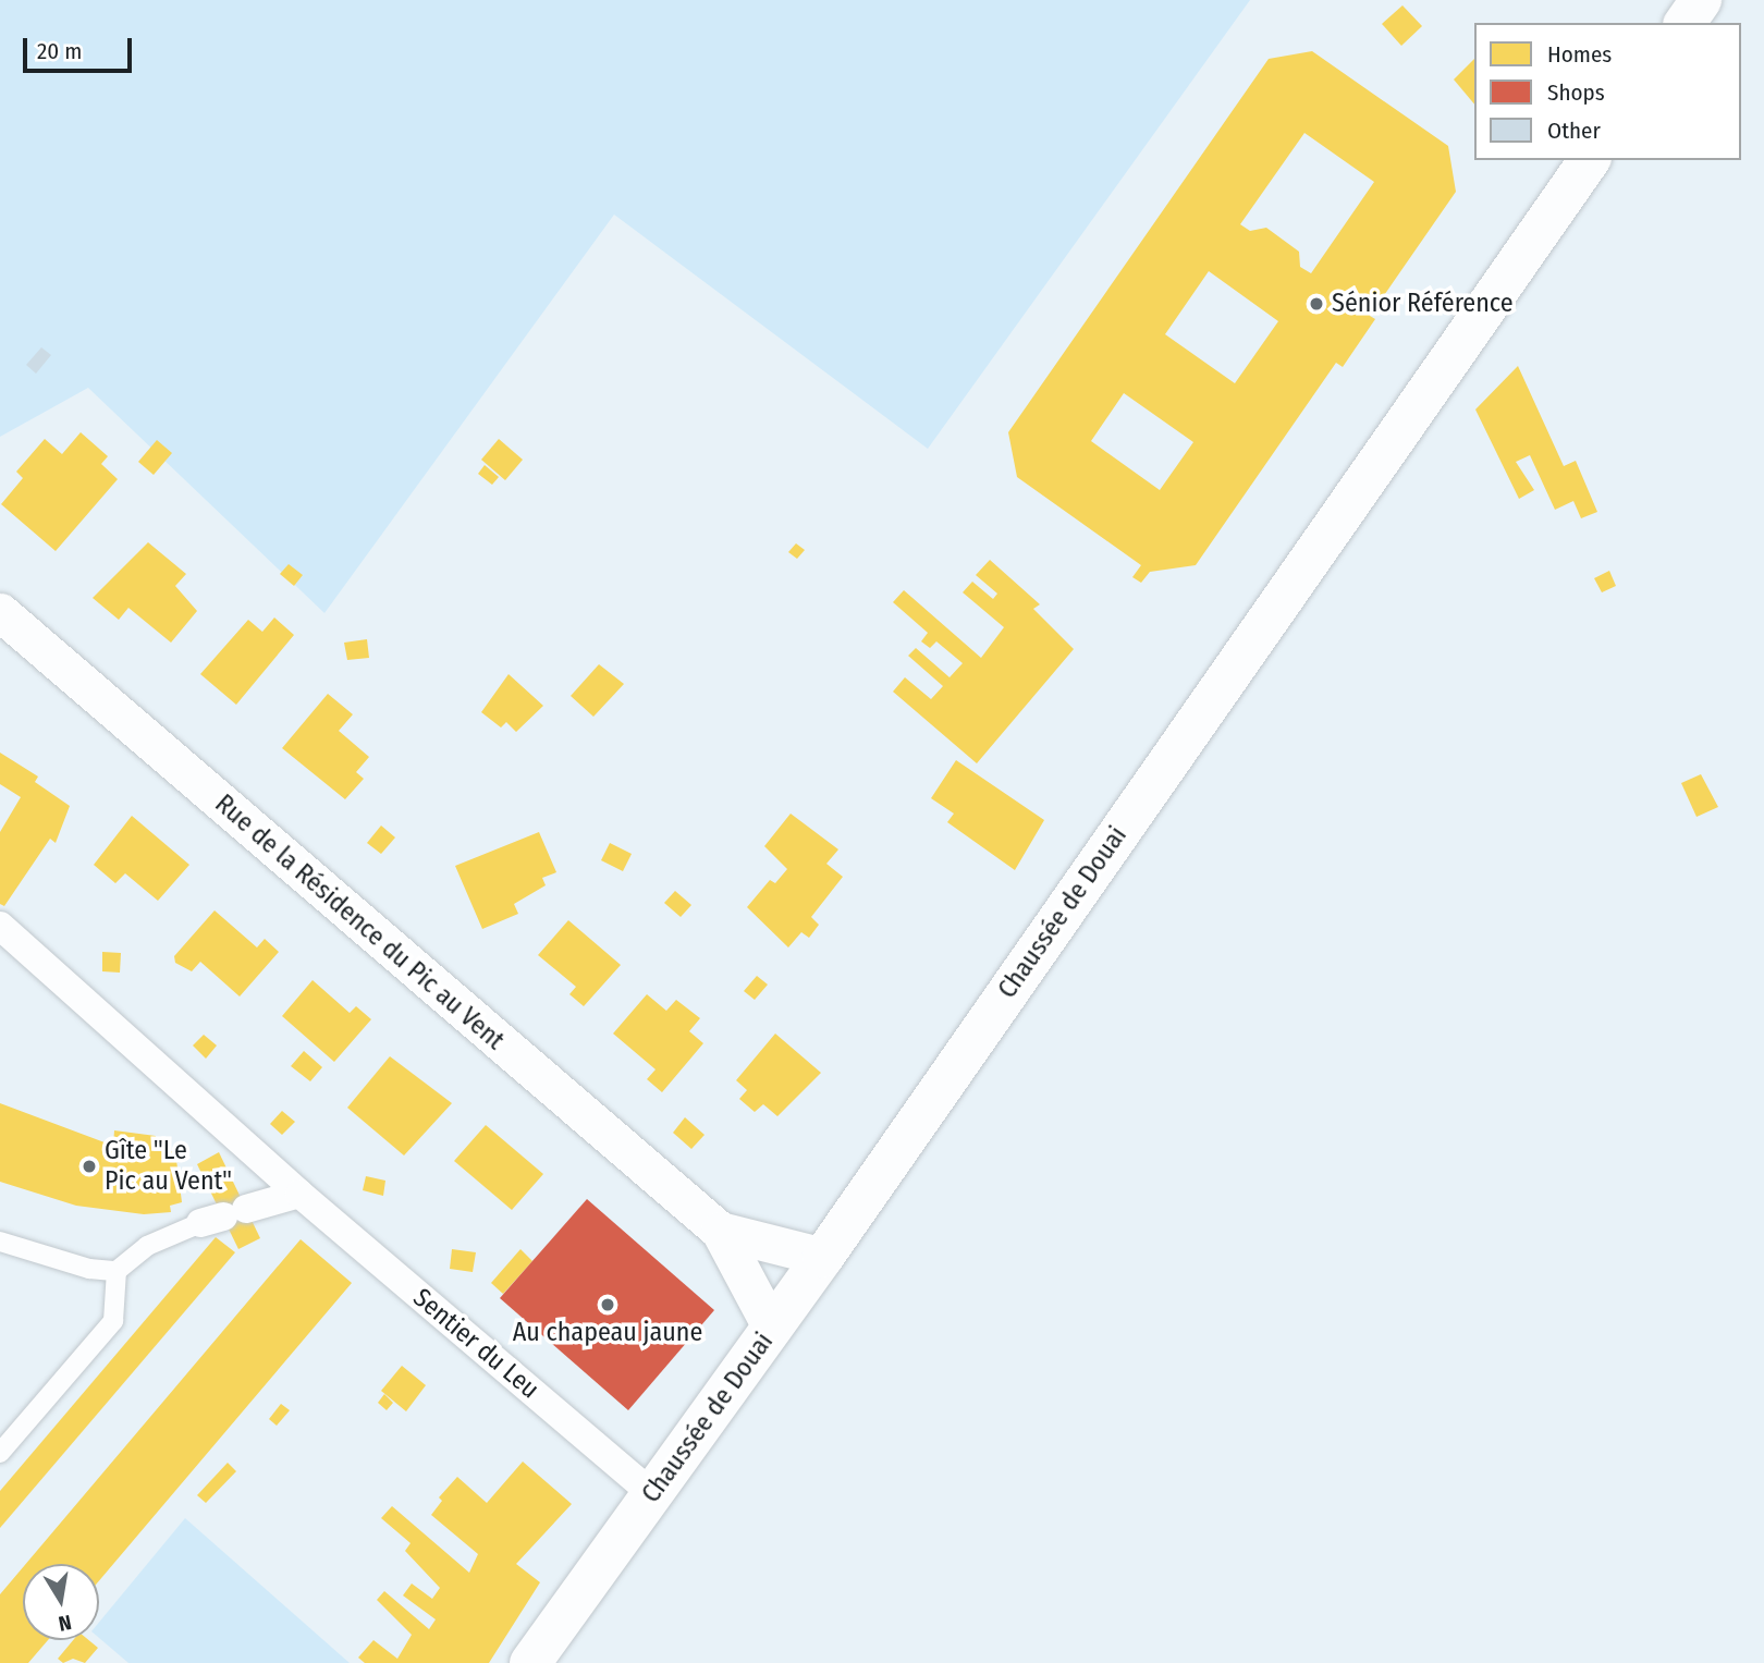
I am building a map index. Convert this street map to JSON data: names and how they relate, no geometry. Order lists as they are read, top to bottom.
{
  "streets": {
    "main road": ["Chaussée de Douai"],
    "street": ["Rue de la Résidence du Pic au Vent", "Sentier du Leu"]
  },
  "crossings": [
    ["Chaussée de Douai", "Rue de la Résidence du Pic au Vent"],
    ["Chaussée de Douai", "Sentier du Leu"]
  ],
  "places": ["Sénior Référence", "Gîte \"Le Pic au Vent\"", "Au chapeau jaune"],
  "legend": ["Homes", "Shops", "Other"],
  "scale_bar": "20 m",
  "north": "bottom"
}
